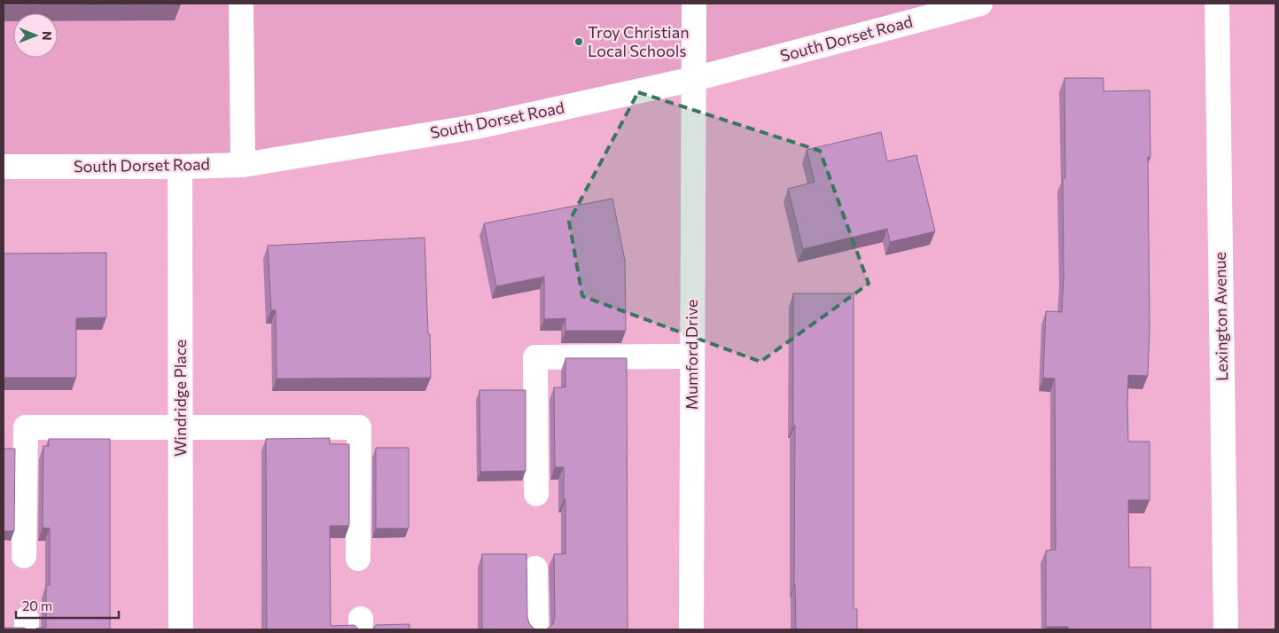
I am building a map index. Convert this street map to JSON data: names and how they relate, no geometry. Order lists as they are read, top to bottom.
{
  "streets": {
    "street": [
      "South Dorset Road",
      "Lexington Avenue",
      "Mumford Drive",
      "Windridge Place"
    ]
  },
  "crossings": [
    ["South Dorset Road", "Mumford Drive"],
    ["South Dorset Road", "Windridge Place"]
  ],
  "places": ["Troy Christian Local Schools"],
  "scale_bar": "20 m",
  "north": "right"
}
